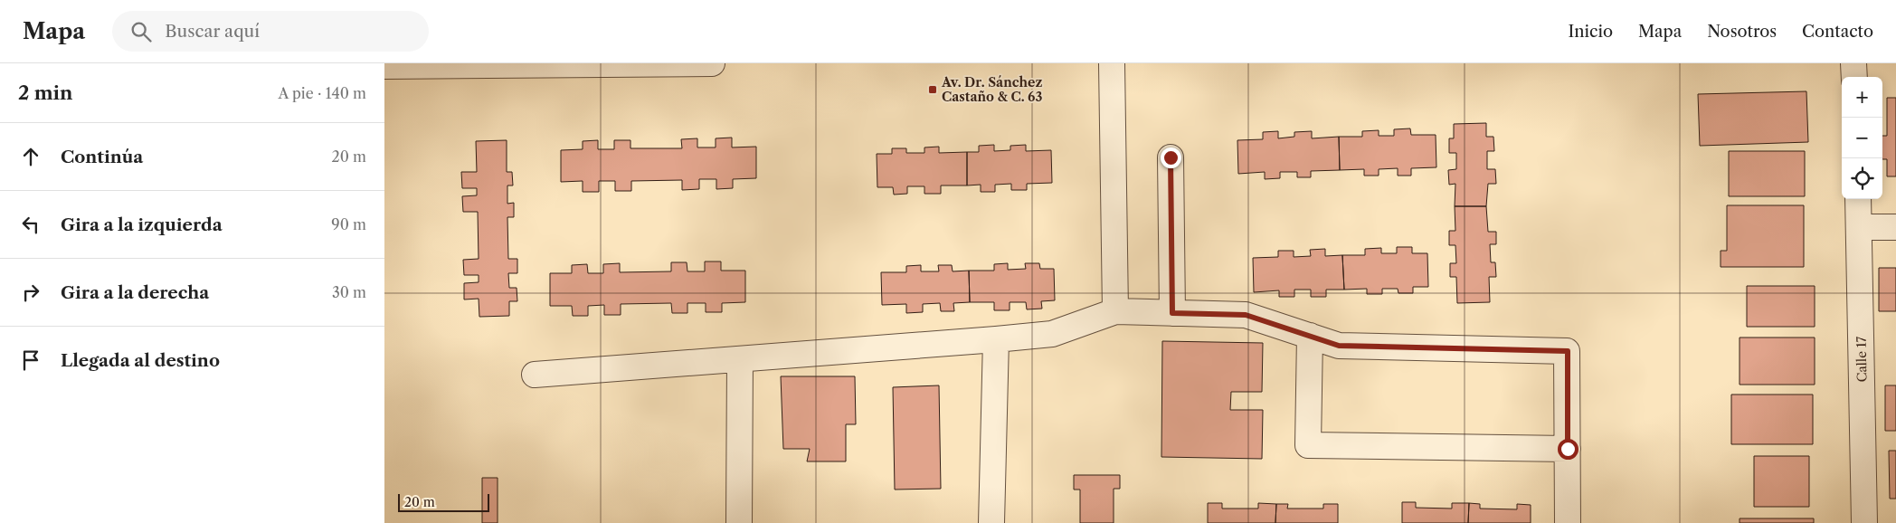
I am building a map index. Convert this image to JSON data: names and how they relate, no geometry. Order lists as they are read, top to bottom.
{
  "streets": {
    "street": ["Calle 17"]
  },
  "places": {
    "transit": ["Av. Dr. Sánchez Castaño & C. 63"]
  },
  "scale_bar": "20 m",
  "page": {
    "header": "Mapa",
    "search": "Buscar aquí",
    "nav": [
      "Inicio",
      "Mapa",
      "Nosotros",
      "Contacto"
    ],
    "heading": ["2 min", "A pie · 140 m"],
    "map_buttons": ["+", "−"],
    "list": [
      ["Continúa", "20 m"],
      ["Gira a la izquierda", "90 m"],
      ["Gira a la derecha", "30 m"],
      "Llegada al destino"
    ],
    "scale": "20 m"
  }
}
